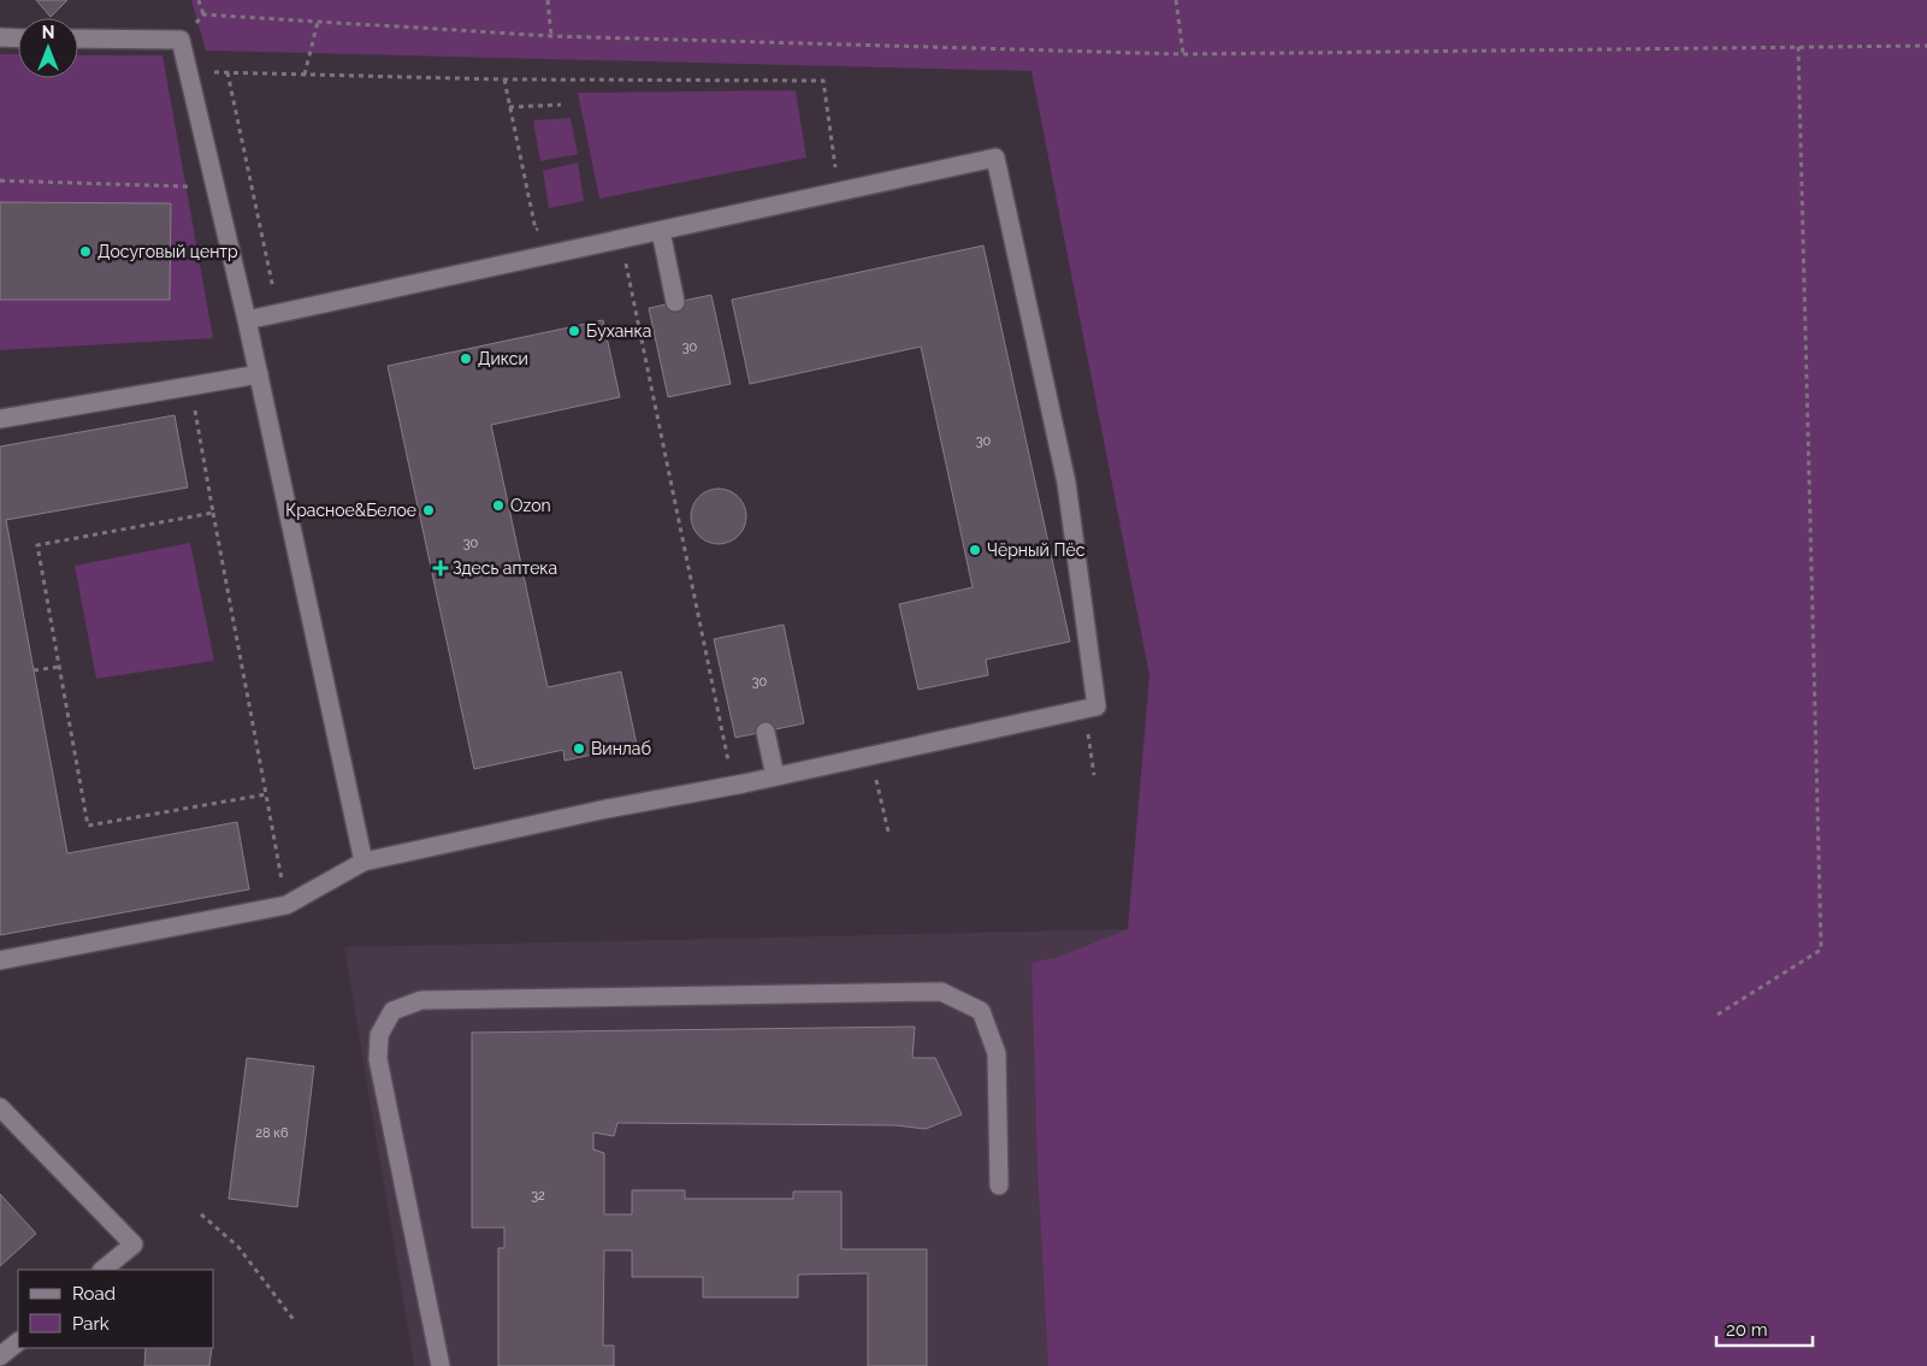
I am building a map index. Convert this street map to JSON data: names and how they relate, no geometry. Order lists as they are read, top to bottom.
{
  "places": {
    "other": [
      "Досуговый центр",
      "Буханка",
      "Дикси",
      "Ozon",
      "Красное&Белое",
      "Чёрный Пёс",
      "Винлаб"
    ],
    "health": ["Здесь аптека"]
  },
  "house_numbers": [
    "30",
    "30",
    "30",
    "30",
    "28 к6",
    "32"
  ],
  "legend": ["Road", "Park"],
  "scale_bar": "20 m",
  "north": "top"
}
